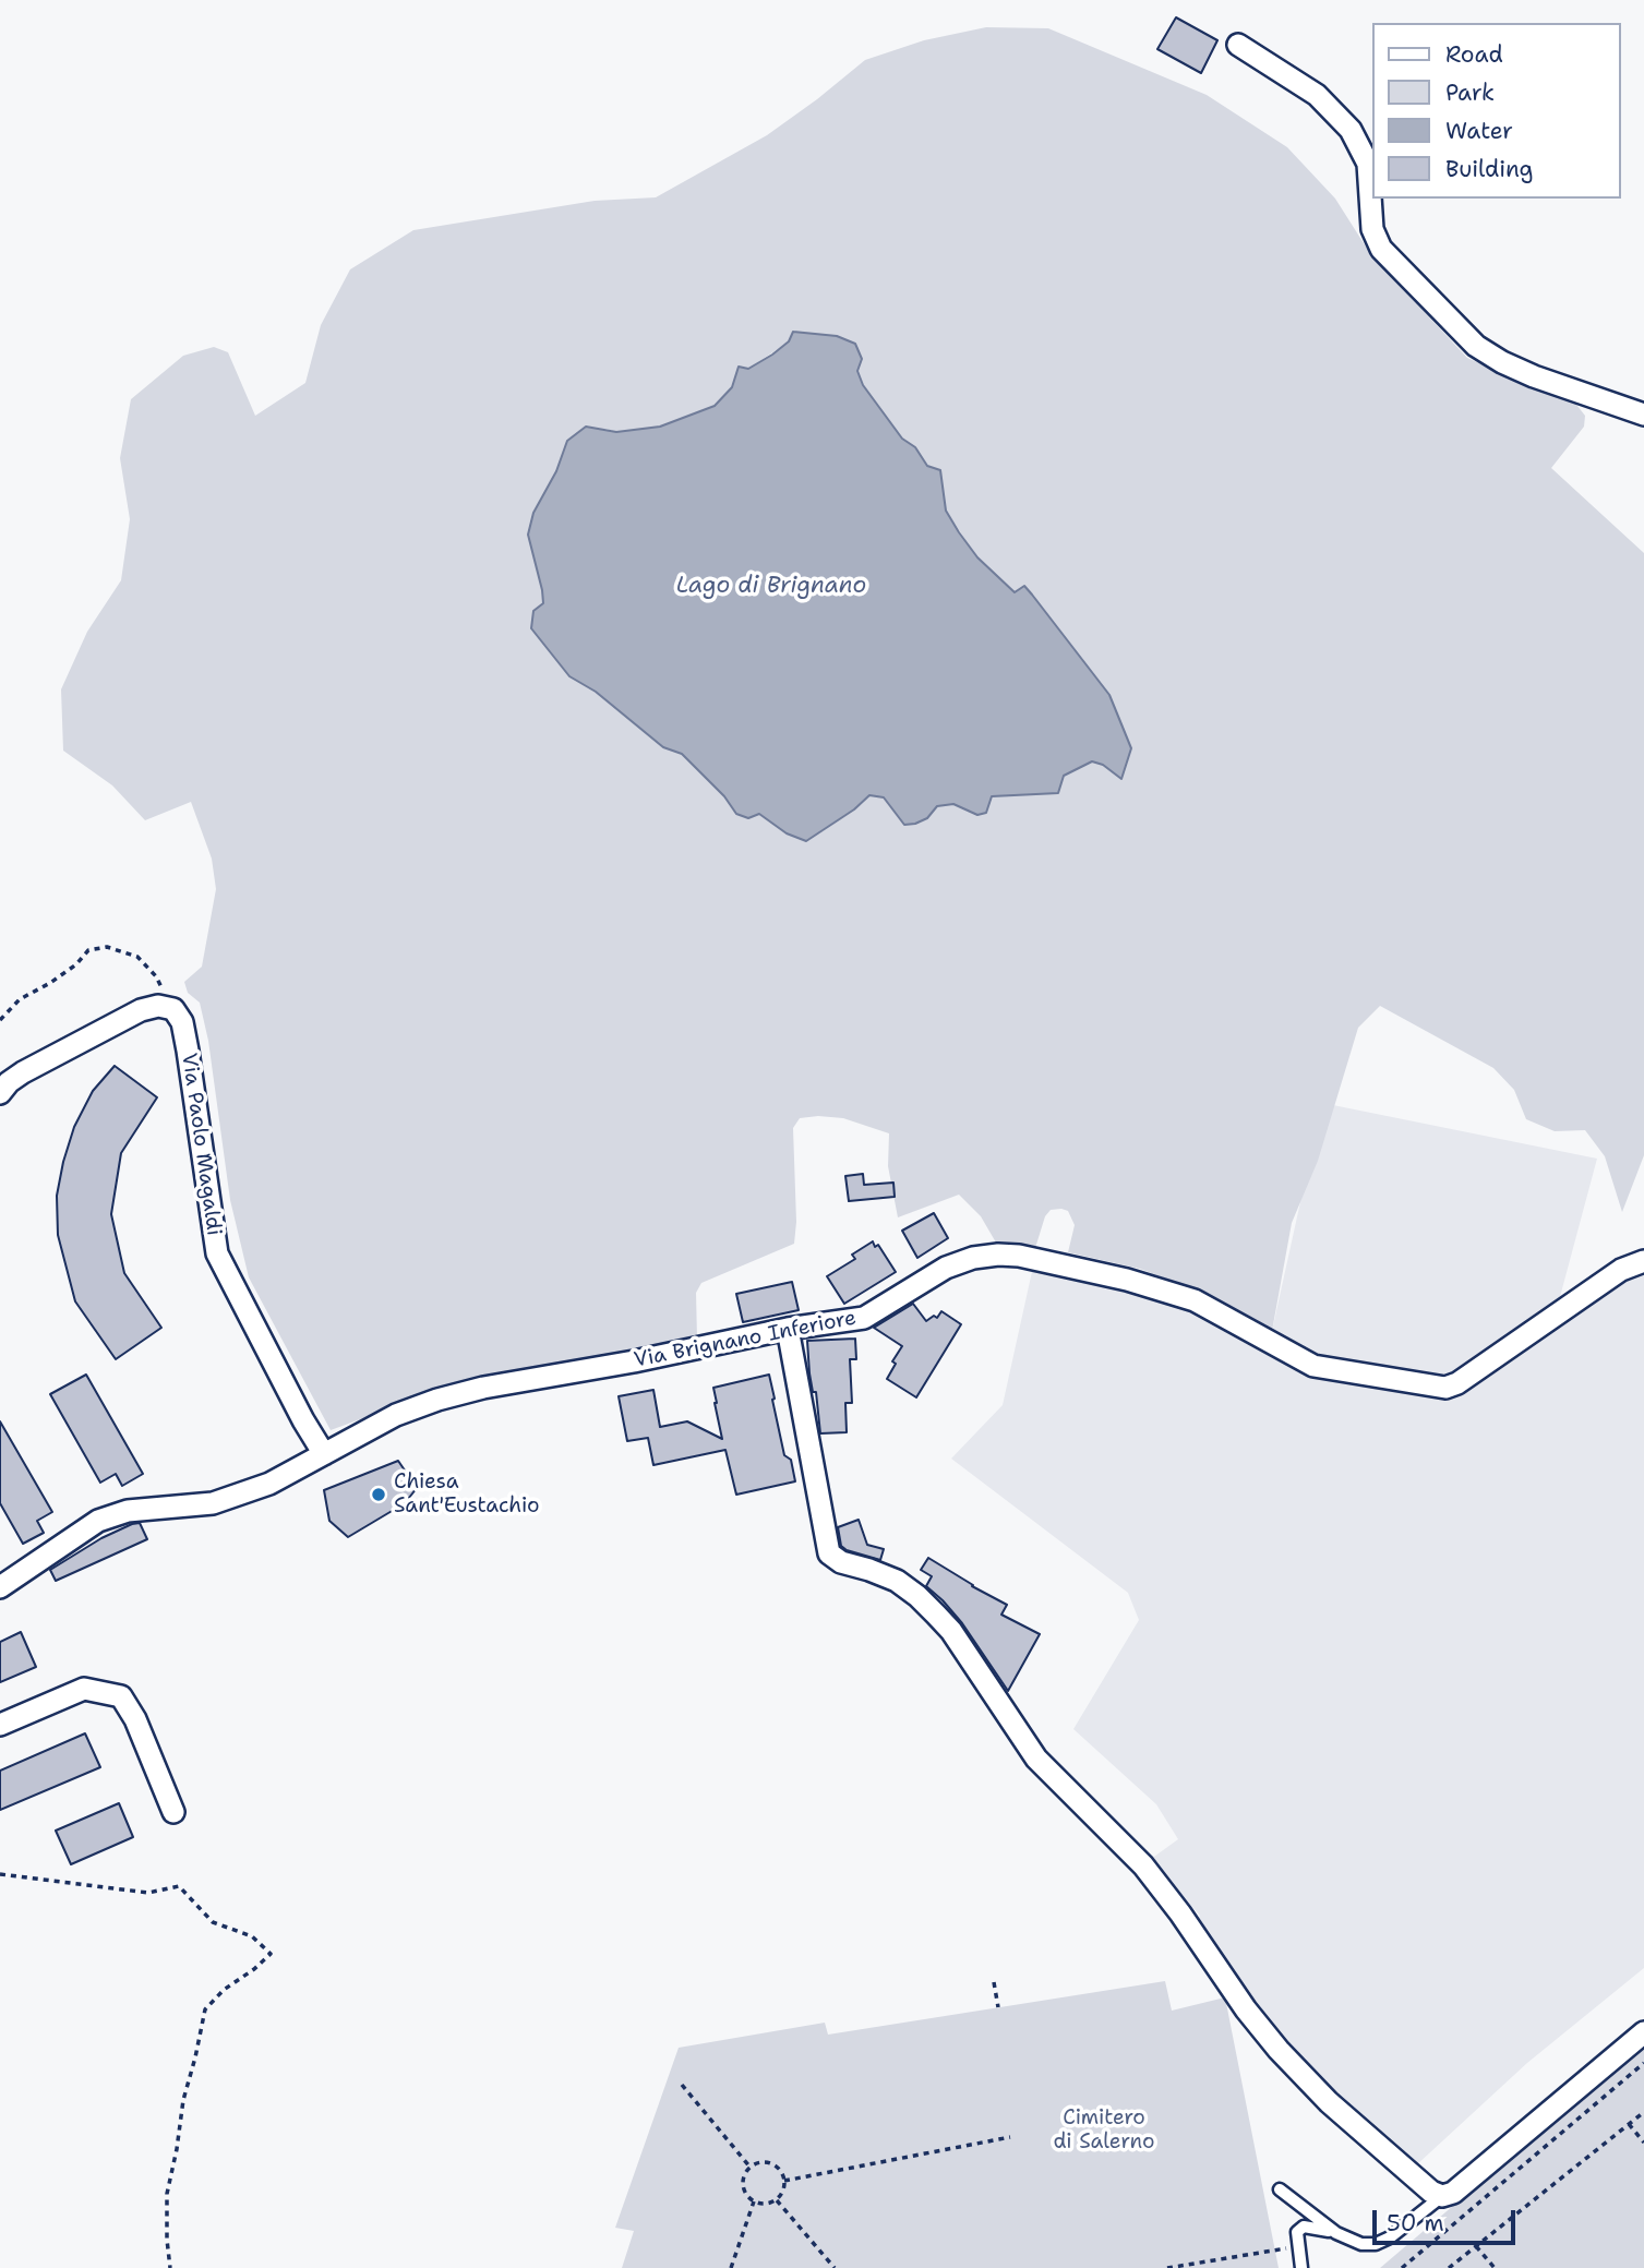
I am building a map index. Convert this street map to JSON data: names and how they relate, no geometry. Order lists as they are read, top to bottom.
{
  "streets": {
    "street": ["Via Paolo Magaldi", "Via Brignano Inferiore"]
  },
  "crossings": [
    ["Via Paolo Magaldi", "Via Brignano Inferiore"]
  ],
  "water": ["Lago di Brignano"],
  "parks": ["Cimitero di Salerno"],
  "places": ["Chiesa Sant'Eustachio"],
  "legend": [
    "Road",
    "Park",
    "Water",
    "Building"
  ],
  "scale_bar": "50 m"
}
